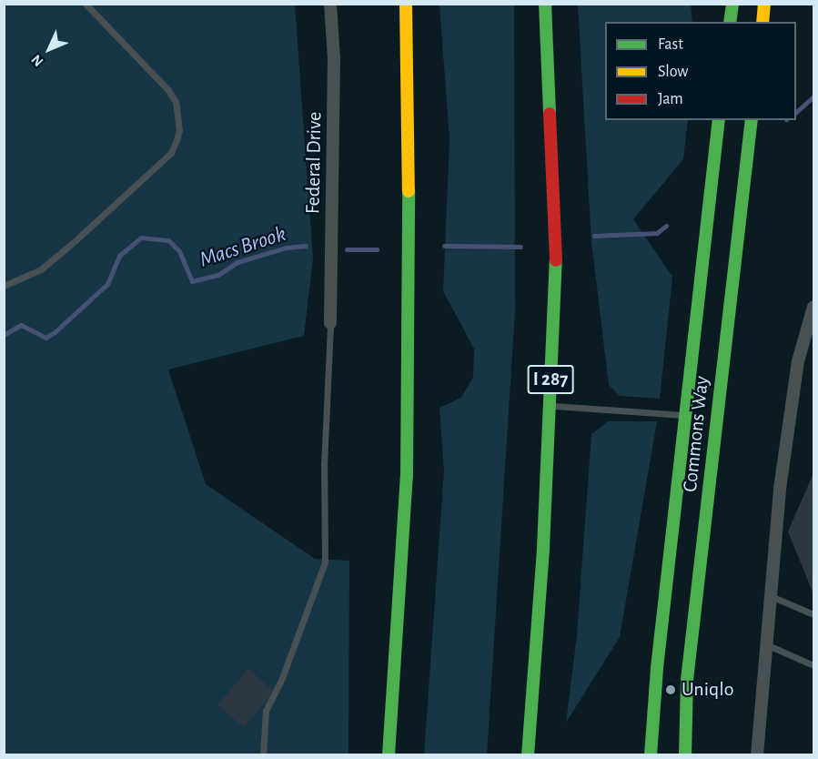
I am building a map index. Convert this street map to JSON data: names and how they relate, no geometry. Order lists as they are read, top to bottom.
{
  "streets": {
    "main road": ["I 287", "Commons Way"],
    "street": ["Federal Drive"]
  },
  "water": ["Macs Brook"],
  "places": ["Uniqlo"],
  "legend": ["Fast", "Slow", "Jam"],
  "north": "bottom left"
}
